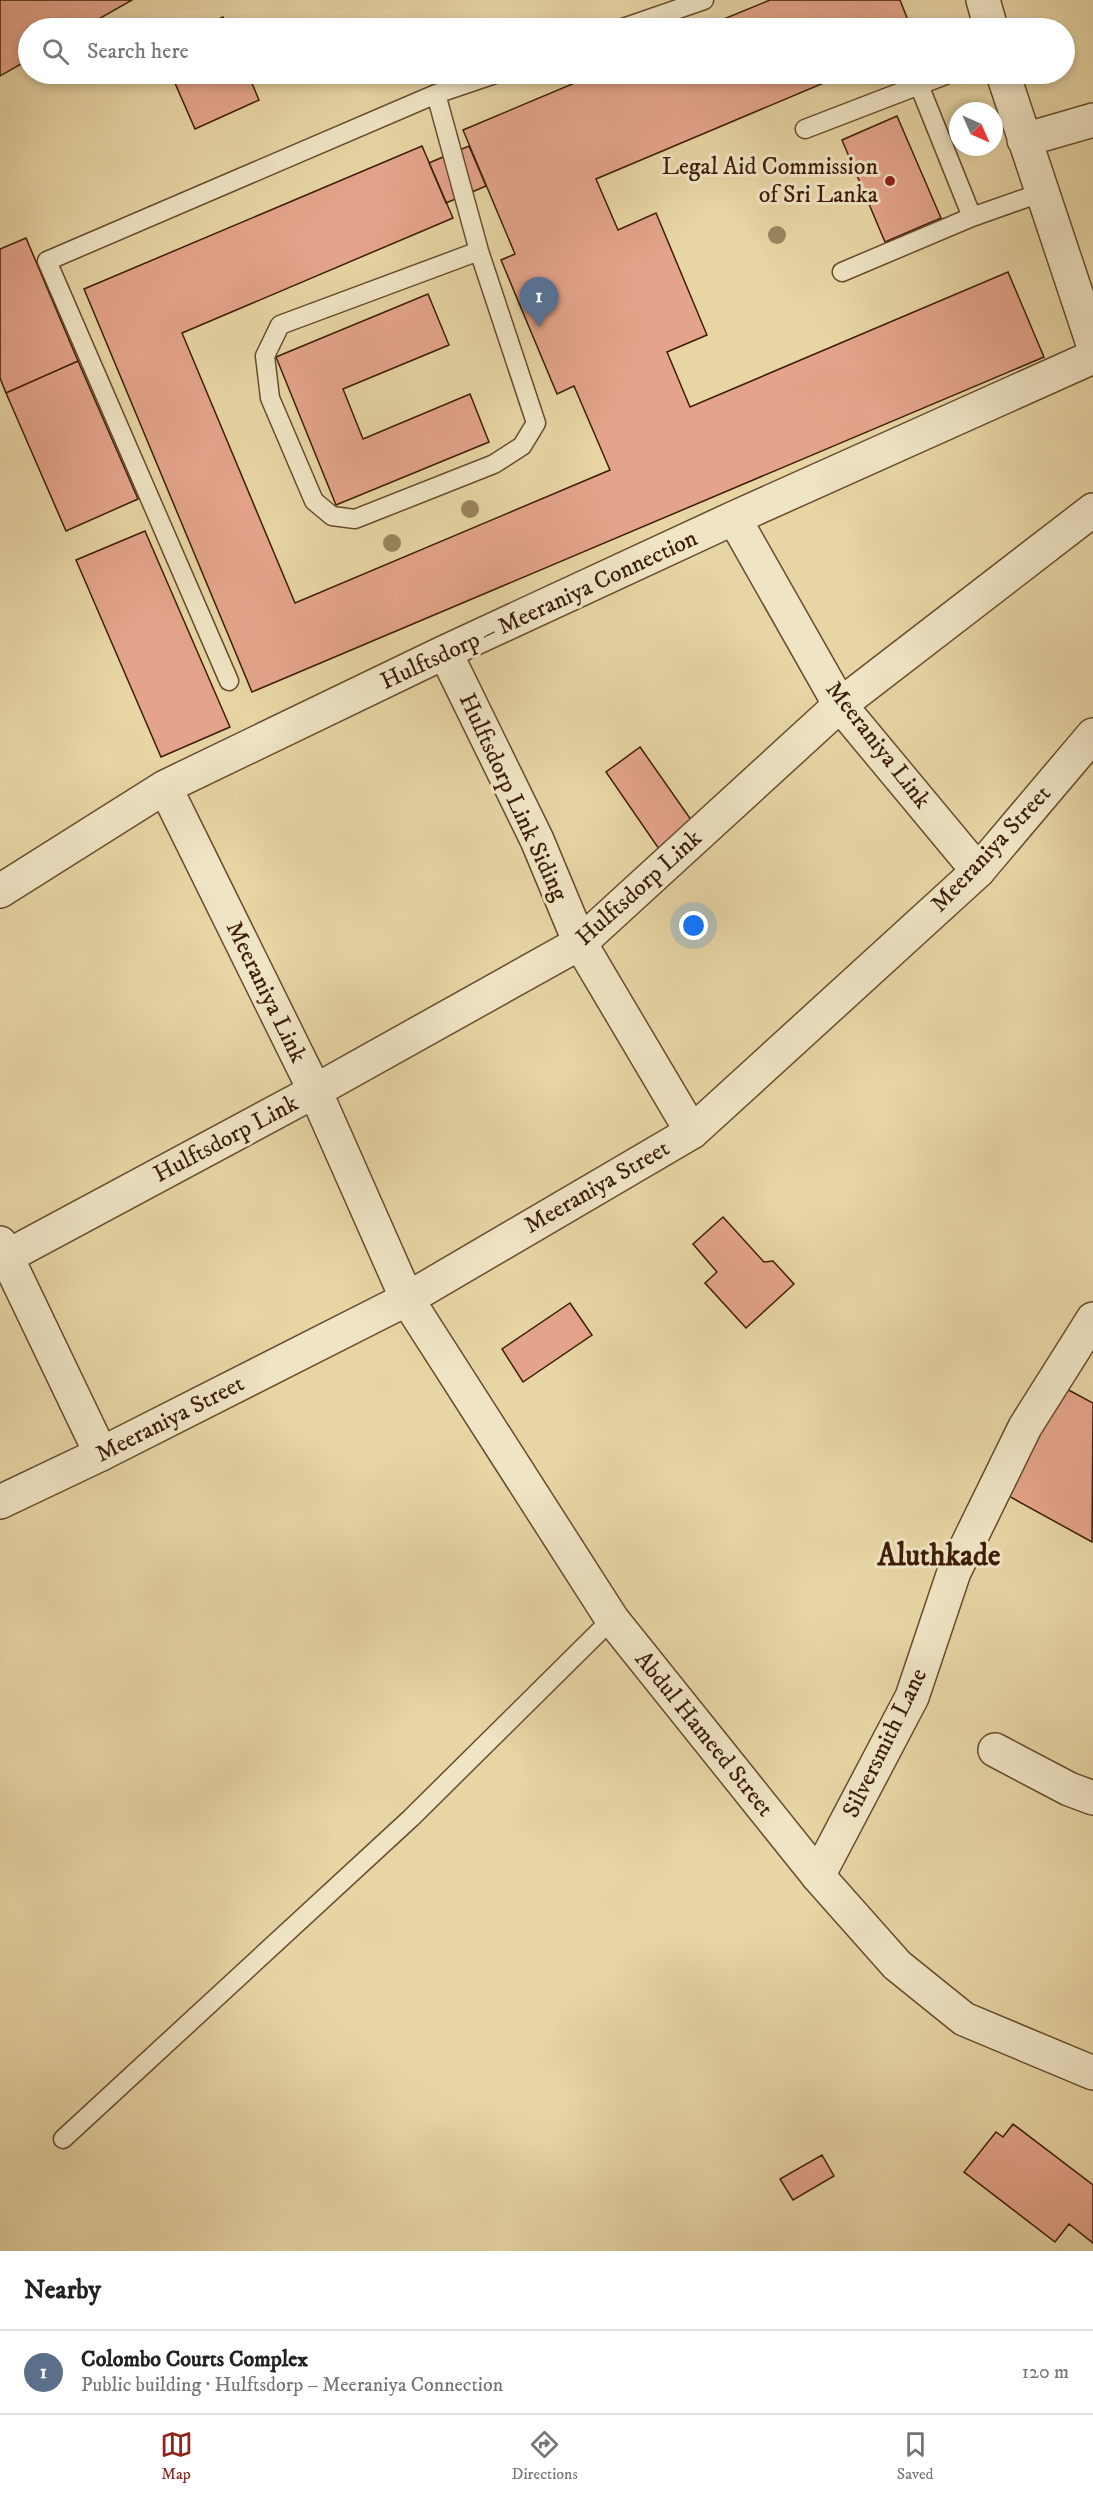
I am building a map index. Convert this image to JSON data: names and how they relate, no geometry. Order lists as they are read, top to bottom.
{
  "streets": {
    "street": [
      "Hulftsdorp – Meeraniya Connection",
      "Meeraniya Link",
      "Hulftsdorp Link Siding",
      "Meeraniya Street",
      "Hulftsdorp Link",
      "Abdul Hameed Street",
      "Silversmith Lane"
    ]
  },
  "crossings": [
    ["Hulftsdorp – Meeraniya Connection", "Meeraniya Link"],
    ["Hulftsdorp – Meeraniya Connection", "Hulftsdorp Link Siding"],
    ["Meeraniya Link", "Meeraniya Street"],
    ["Meeraniya Link", "Hulftsdorp Link"],
    ["Meeraniya Link", "Abdul Hameed Street"],
    ["Hulftsdorp Link Siding", "Meeraniya Street"],
    ["Hulftsdorp Link Siding", "Hulftsdorp Link"],
    ["Meeraniya Street", "Abdul Hameed Street"],
    ["Abdul Hameed Street", "Silversmith Lane"]
  ],
  "districts": ["Aluthkade"],
  "places": ["Legal Aid Commission of Sri Lanka"],
  "north": "bottom right",
  "page": {
    "search": "Search here",
    "pins": "1",
    "heading": "Nearby",
    "list": [
      {
        "mark": "1",
        "name": "Colombo Courts Complex",
        "note": "Public building · Hulftsdorp – Meeraniya Connection",
        "value": "120 m"
      }
    ],
    "nav": ["Map", "Directions", "Saved"]
  }
}
